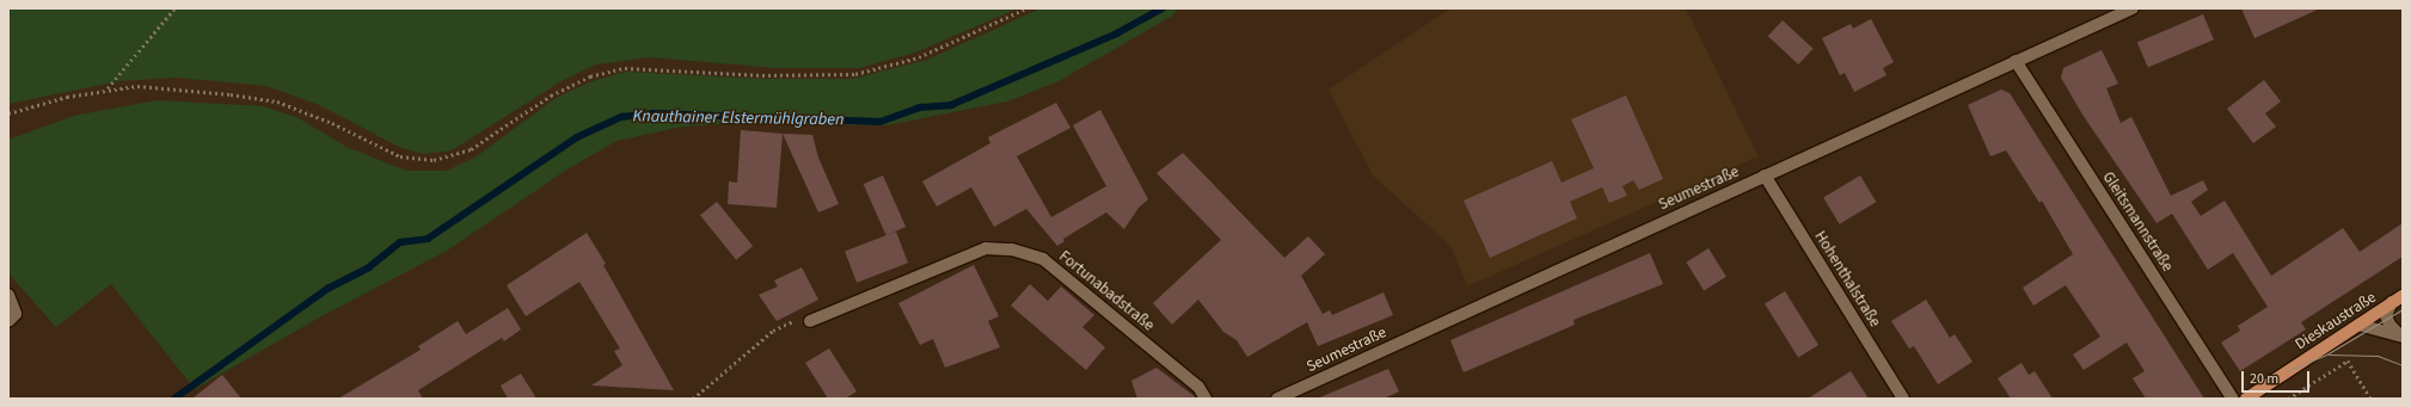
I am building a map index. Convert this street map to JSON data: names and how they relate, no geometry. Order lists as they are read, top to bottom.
{
  "streets": {
    "main road": ["Dieskaustraße"],
    "street": [
      "Seumestraße",
      "Gleitsmannstraße",
      "Hohenthalstraße",
      "Fortunabadstraße"
    ]
  },
  "crossings": [
    ["Seumestraße", "Gleitsmannstraße"],
    ["Seumestraße", "Hohenthalstraße"]
  ],
  "water": ["Knauthainer Elstermühlgraben"],
  "scale_bar": "20 m"
}
